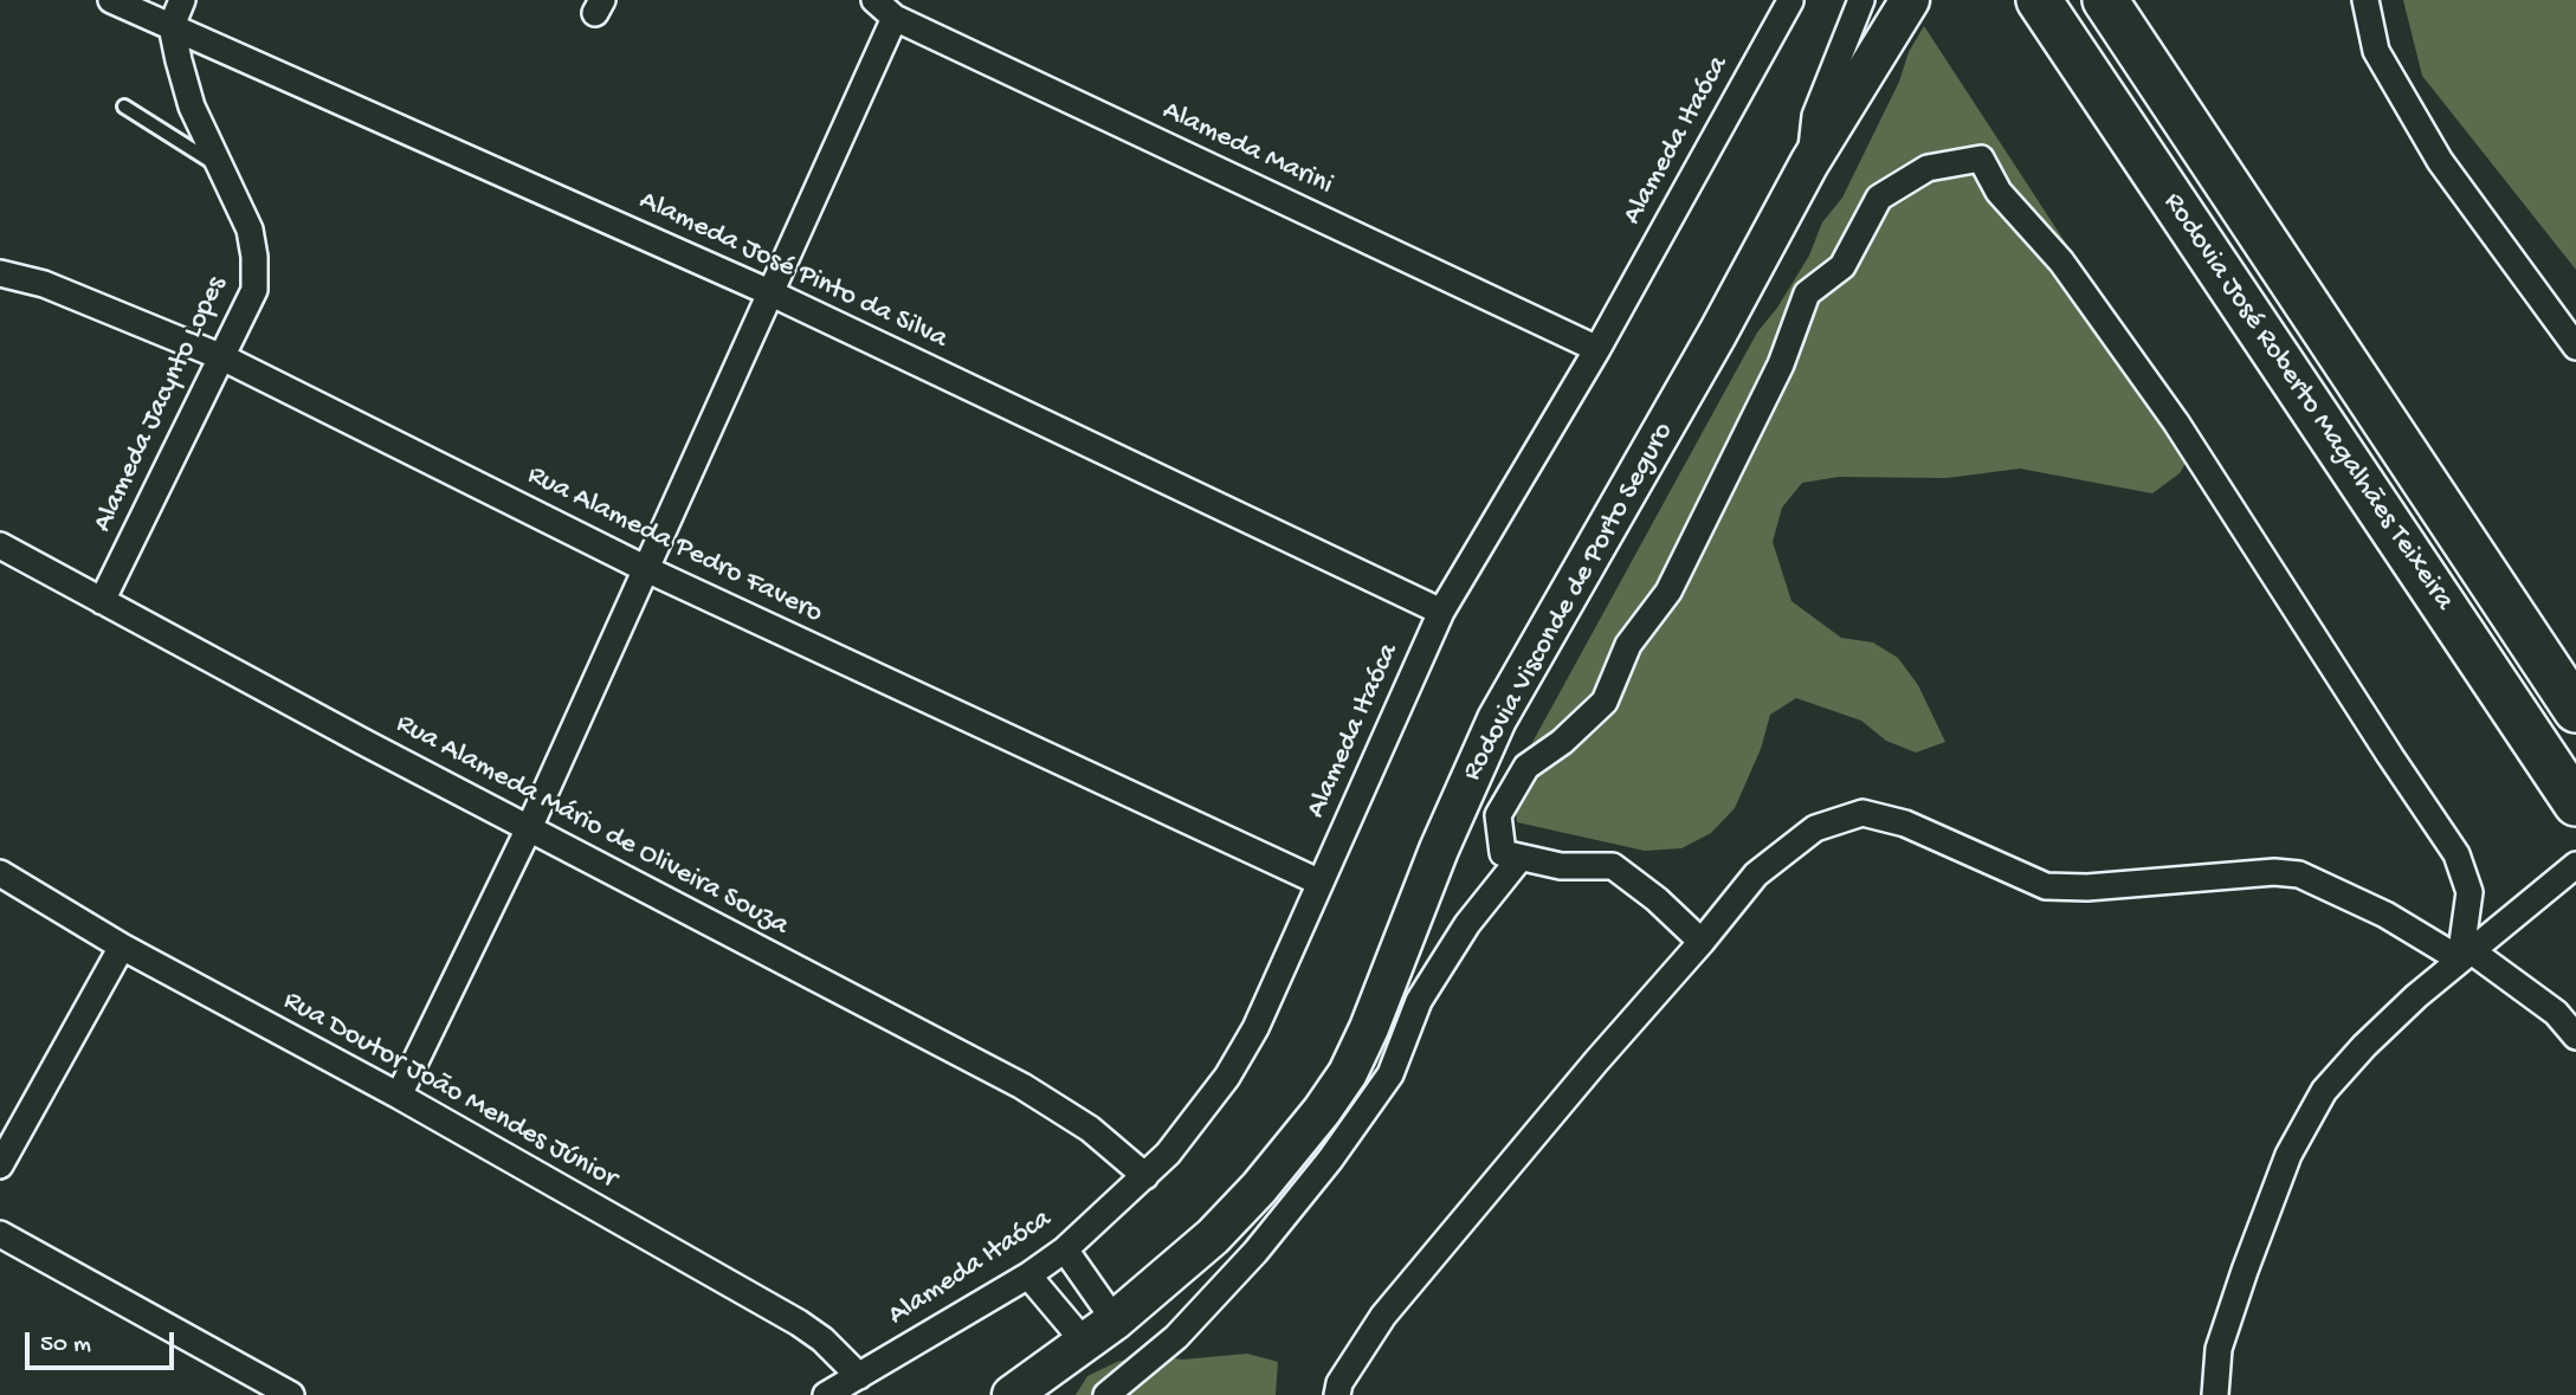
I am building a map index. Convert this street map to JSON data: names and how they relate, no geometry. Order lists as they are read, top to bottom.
{
  "streets": {
    "highway": ["Rodovia José Roberto Magalhães Teixeira"],
    "main road": ["Rodovia Visconde de Porto Seguro"],
    "street": [
      "Alameda Itaóca",
      "Alameda Marini",
      "Alameda José Pinto da Silva",
      "Alameda Jacynto Lopes",
      "Rua Alameda Pedro Favero",
      "Rua Alameda Mário de Oliveira Souza",
      "Rua Doutor João Mendes Júnior"
    ]
  },
  "crossings": [
    ["Alameda Itaóca", "Alameda Marini"],
    ["Alameda Itaóca", "Alameda José Pinto da Silva"],
    ["Alameda Itaóca", "Rua Alameda Pedro Favero"],
    ["Alameda Itaóca", "Rua Alameda Mário de Oliveira Souza"],
    ["Alameda Itaóca", "Rua Doutor João Mendes Júnior"],
    ["Alameda José Pinto da Silva", "Alameda Jacynto Lopes"],
    ["Alameda Jacynto Lopes", "Rua Alameda Pedro Favero"],
    ["Alameda Jacynto Lopes", "Rua Alameda Mário de Oliveira Souza"]
  ],
  "scale_bar": "50 m"
}
